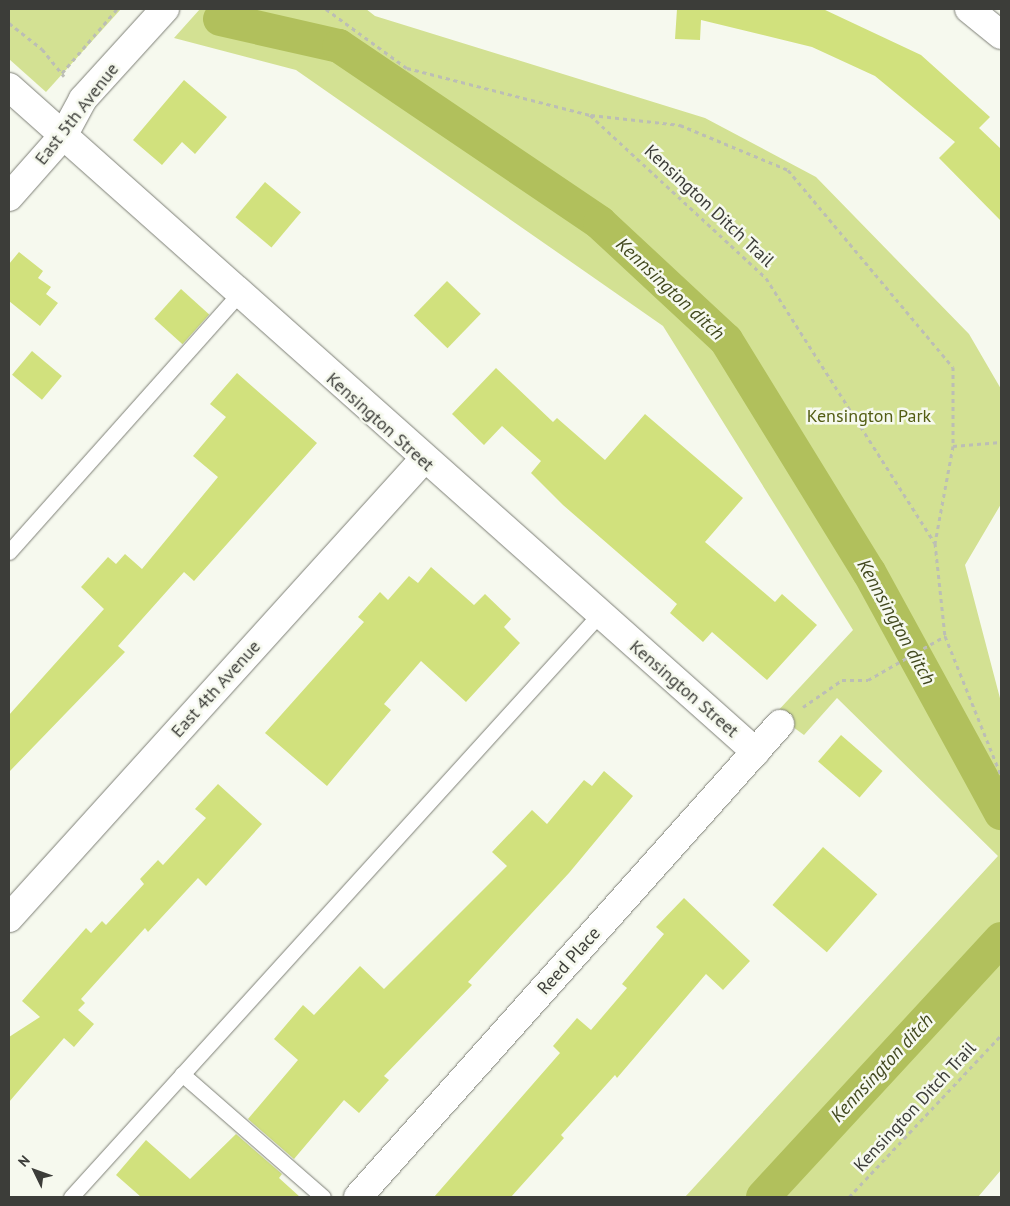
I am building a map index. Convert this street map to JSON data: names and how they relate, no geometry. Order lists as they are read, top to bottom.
{
  "streets": {
    "street": [
      "East 5th Avenue",
      "Kensington Street",
      "East 4th Avenue",
      "Reed Place"
    ],
    "path": ["Kensington Ditch Trail"]
  },
  "crossings": [
    ["East 5th Avenue", "Kensington Street"],
    ["Kensington Street", "East 4th Avenue"],
    ["Kensington Street", "Reed Place"]
  ],
  "water": ["Kennsington ditch"],
  "parks": ["Kensington Park"],
  "north": "top left"
}
